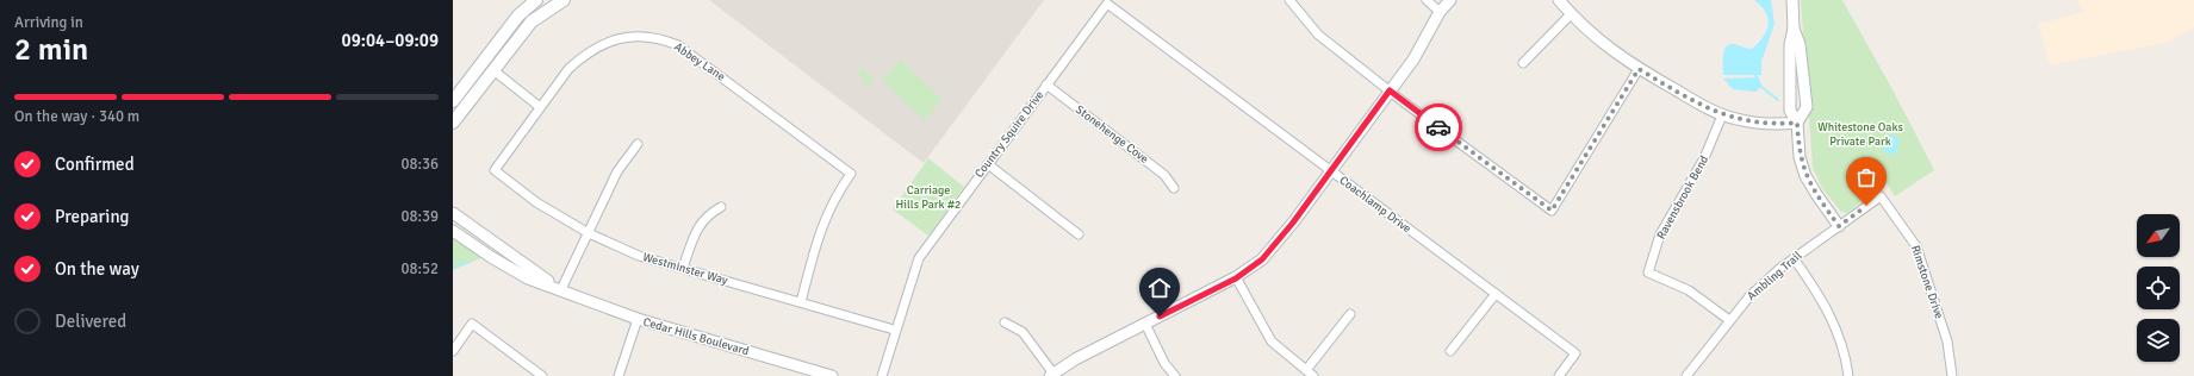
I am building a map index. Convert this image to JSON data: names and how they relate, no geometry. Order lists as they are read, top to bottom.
{
  "streets": {
    "street": [
      "Abbey Lane",
      "Country Squire Drive",
      "Stonehenge Cove",
      "Ravensbrook Bend",
      "Coachlamp Drive",
      "Westminster Way",
      "Ambling Trail",
      "Rimstone Drive",
      "Cedar Hills Boulevard"
    ]
  },
  "crossings": [
    ["Abbey Lane", "Westminster Way"],
    ["Country Squire Drive", "Stonehenge Cove"],
    ["Country Squire Drive", "Coachlamp Drive"],
    ["Country Squire Drive", "Westminster Way"],
    ["Ravensbrook Bend", "Ambling Trail"],
    ["Ambling Trail", "Rimstone Drive"]
  ],
  "parks": ["Whitestone Oaks Private Park", "Carriage Hills Park #2"],
  "north": "bottom left",
  "page": {
    "heading": ["2 min", "Arriving in", "09:04–09:09"],
    "bar": "On the way · 340 m",
    "list": [
      ["Confirmed", "08:36"],
      ["Preparing", "08:39"],
      ["On the way", "08:52"],
      "Delivered"
    ]
  }
}
